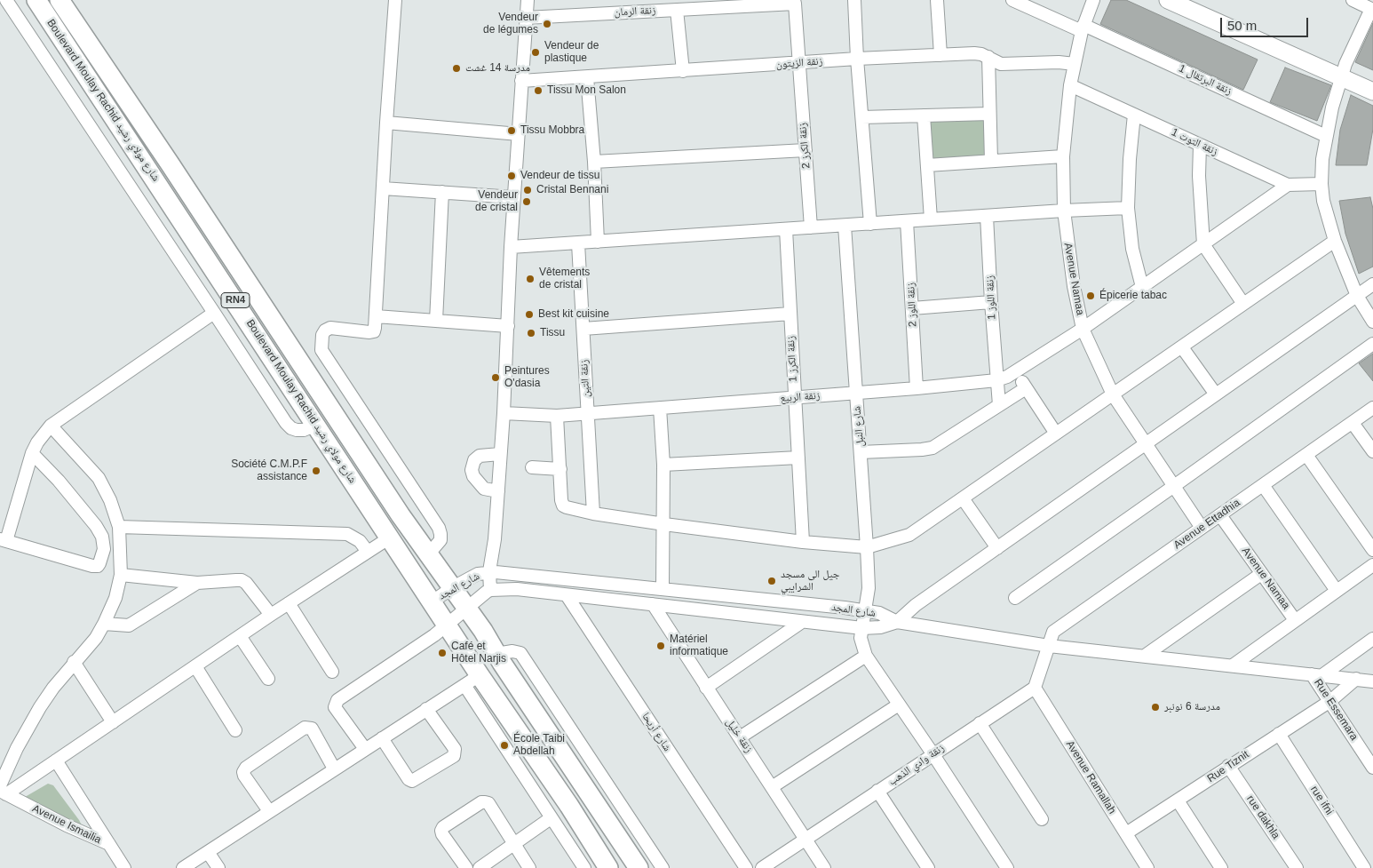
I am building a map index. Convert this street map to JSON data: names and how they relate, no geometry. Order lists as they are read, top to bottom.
{
  "streets": {
    "main road": ["Boulevard Moulay Rachid شارع مولاي رشيد", "RN4"],
    "street": [
      "زنقة الرمان",
      "زنقة الزيتون",
      "زنقة البرتقال 1",
      "زنقة التوت 1",
      "زنقة الكرز 2",
      "Avenue Namaa",
      "زنقة اللوز 1",
      "زنقة اللوز 2",
      "زنقة الكرز 1",
      "زنقة التين",
      "زنقة الربيع",
      "شارع النبل",
      "Avenue Ettadhia",
      "شارع المجد",
      "Rue Essemara",
      "شارع أريحا",
      "زنقة خليل",
      "زنقة وادي الذهب",
      "Rue Tiznit",
      "Avenue Ramallah",
      "rue ifni",
      "rue dakhla",
      "Avenue Ismailia"
    ]
  },
  "crossings": [
    ["زنقة الرمان", "زنقة الكرز 2"],
    ["زنقة الزيتون", "زنقة الكرز 2"],
    ["زنقة الزيتون", "Avenue Namaa"],
    ["زنقة البرتقال 1", "Avenue Namaa"],
    ["Boulevard Moulay Rachid شارع مولاي رشيد", "RN4"],
    ["Boulevard Moulay Rachid شارع مولاي رشيد", "شارع المجد"],
    ["زنقة التوت 1", "Avenue Namaa"],
    ["زنقة التوت 1", "زنقة الربيع"],
    ["Avenue Namaa", "زنقة الربيع"],
    ["Avenue Namaa", "Avenue Ettadhia"],
    ["زنقة اللوز 1", "زنقة الربيع"],
    ["RN4", "شارع المجد"],
    ["زنقة اللوز 2", "زنقة الربيع"],
    ["زنقة الكرز 1", "زنقة الربيع"],
    ["زنقة التين", "زنقة الربيع"],
    ["زنقة الربيع", "شارع النبل"],
    ["شارع النبل", "شارع المجد"],
    ["شارع المجد", "شارع أريحا"],
    ["شارع المجد", "زنقة خليل"],
    ["Rue Essemara", "Rue Tiznit"],
    ["زنقة خليل", "زنقة وادي الذهب"],
    ["زنقة وادي الذهب", "Avenue Ramallah"],
    ["Rue Tiznit", "Avenue Ramallah"],
    ["Rue Tiznit", "rue ifni"],
    ["Rue Tiznit", "rue dakhla"]
  ],
  "places": [
    "Vendeur de légumes",
    "Vendeur de plastique",
    "مدرسة 14 غشت",
    "Tissu Mon Salon",
    "Tissu Mobbra",
    "Vendeur de tissu",
    "Cristal Bennani",
    "Vendeur de cristal",
    "Vêtements de cristal",
    "Épicerie tabac",
    "Best kit cuisine",
    "Tissu",
    "Peintures O'dasia",
    "Société C.M.P.F assistance",
    "جيل الي مسجد الشرايبي",
    "Matériel informatique",
    "Café et Hôtel Narjis",
    "مدرسة 6 نونبر",
    "École Taibi Abdellah"
  ],
  "scale_bar": "50 m"
}
